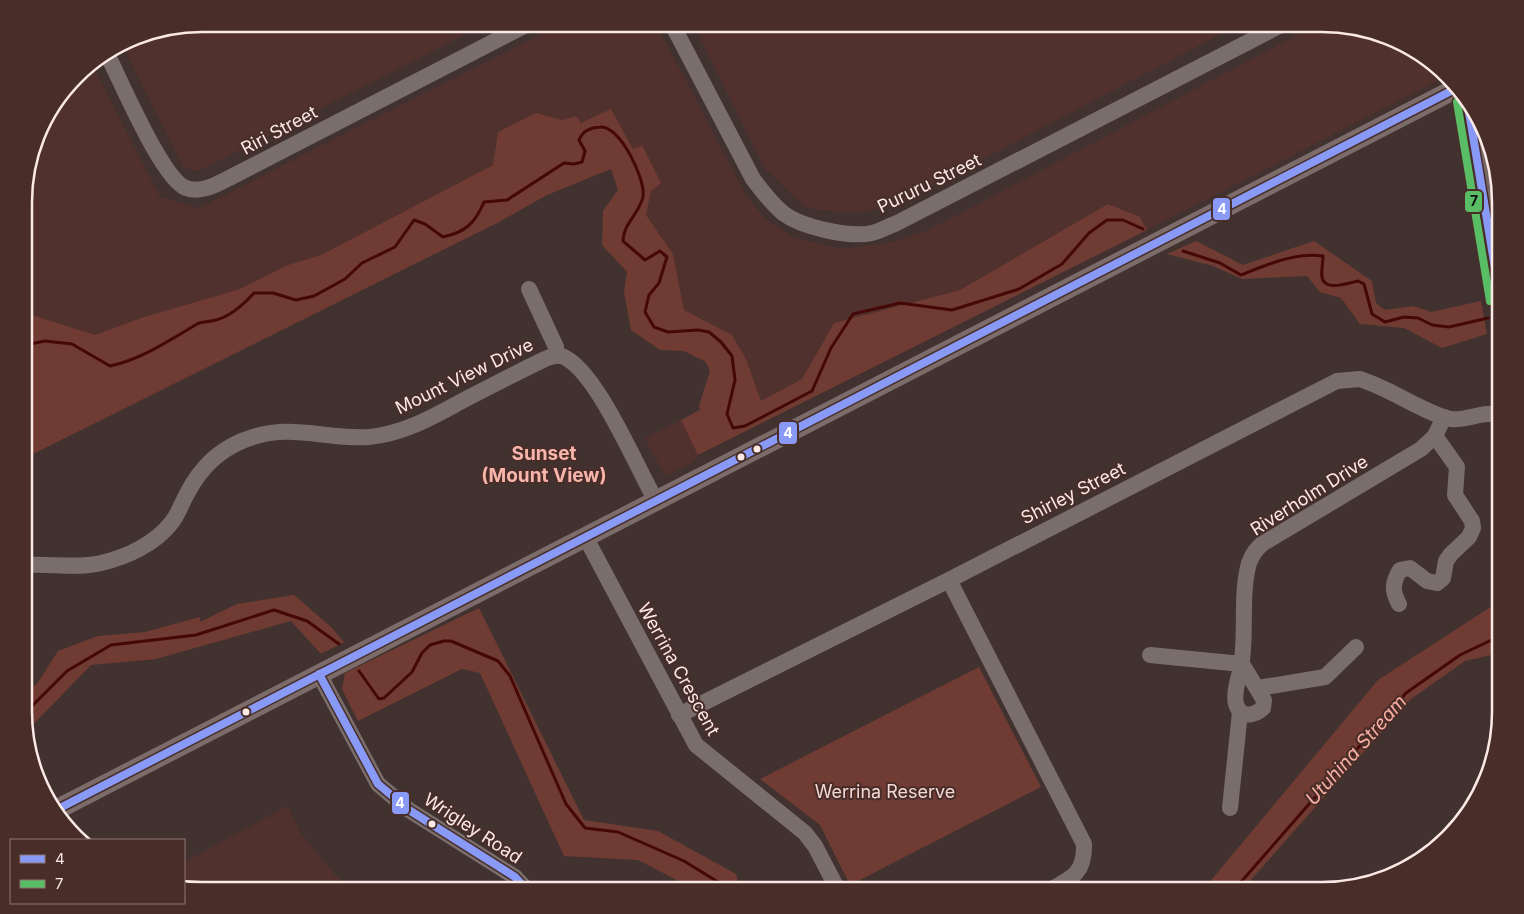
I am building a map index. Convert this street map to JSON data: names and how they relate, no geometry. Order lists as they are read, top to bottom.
{
  "streets": {
    "street": [
      "Riri Street",
      "Pururu Street",
      "Mount View Drive",
      "Shirley Street",
      "Riverholm Drive",
      "Werrina Crescent",
      "Wrigley Road"
    ]
  },
  "crossings": [
    ["Shirley Street", "Riverholm Drive"],
    ["Shirley Street", "Werrina Crescent"]
  ],
  "districts": ["Sunset (Mount View)"],
  "water": ["Utuhina Stream"],
  "parks": ["Werrina Reserve"],
  "lines": ["transit line 4", "transit line 7"],
  "legend": ["4", "7"]
}
